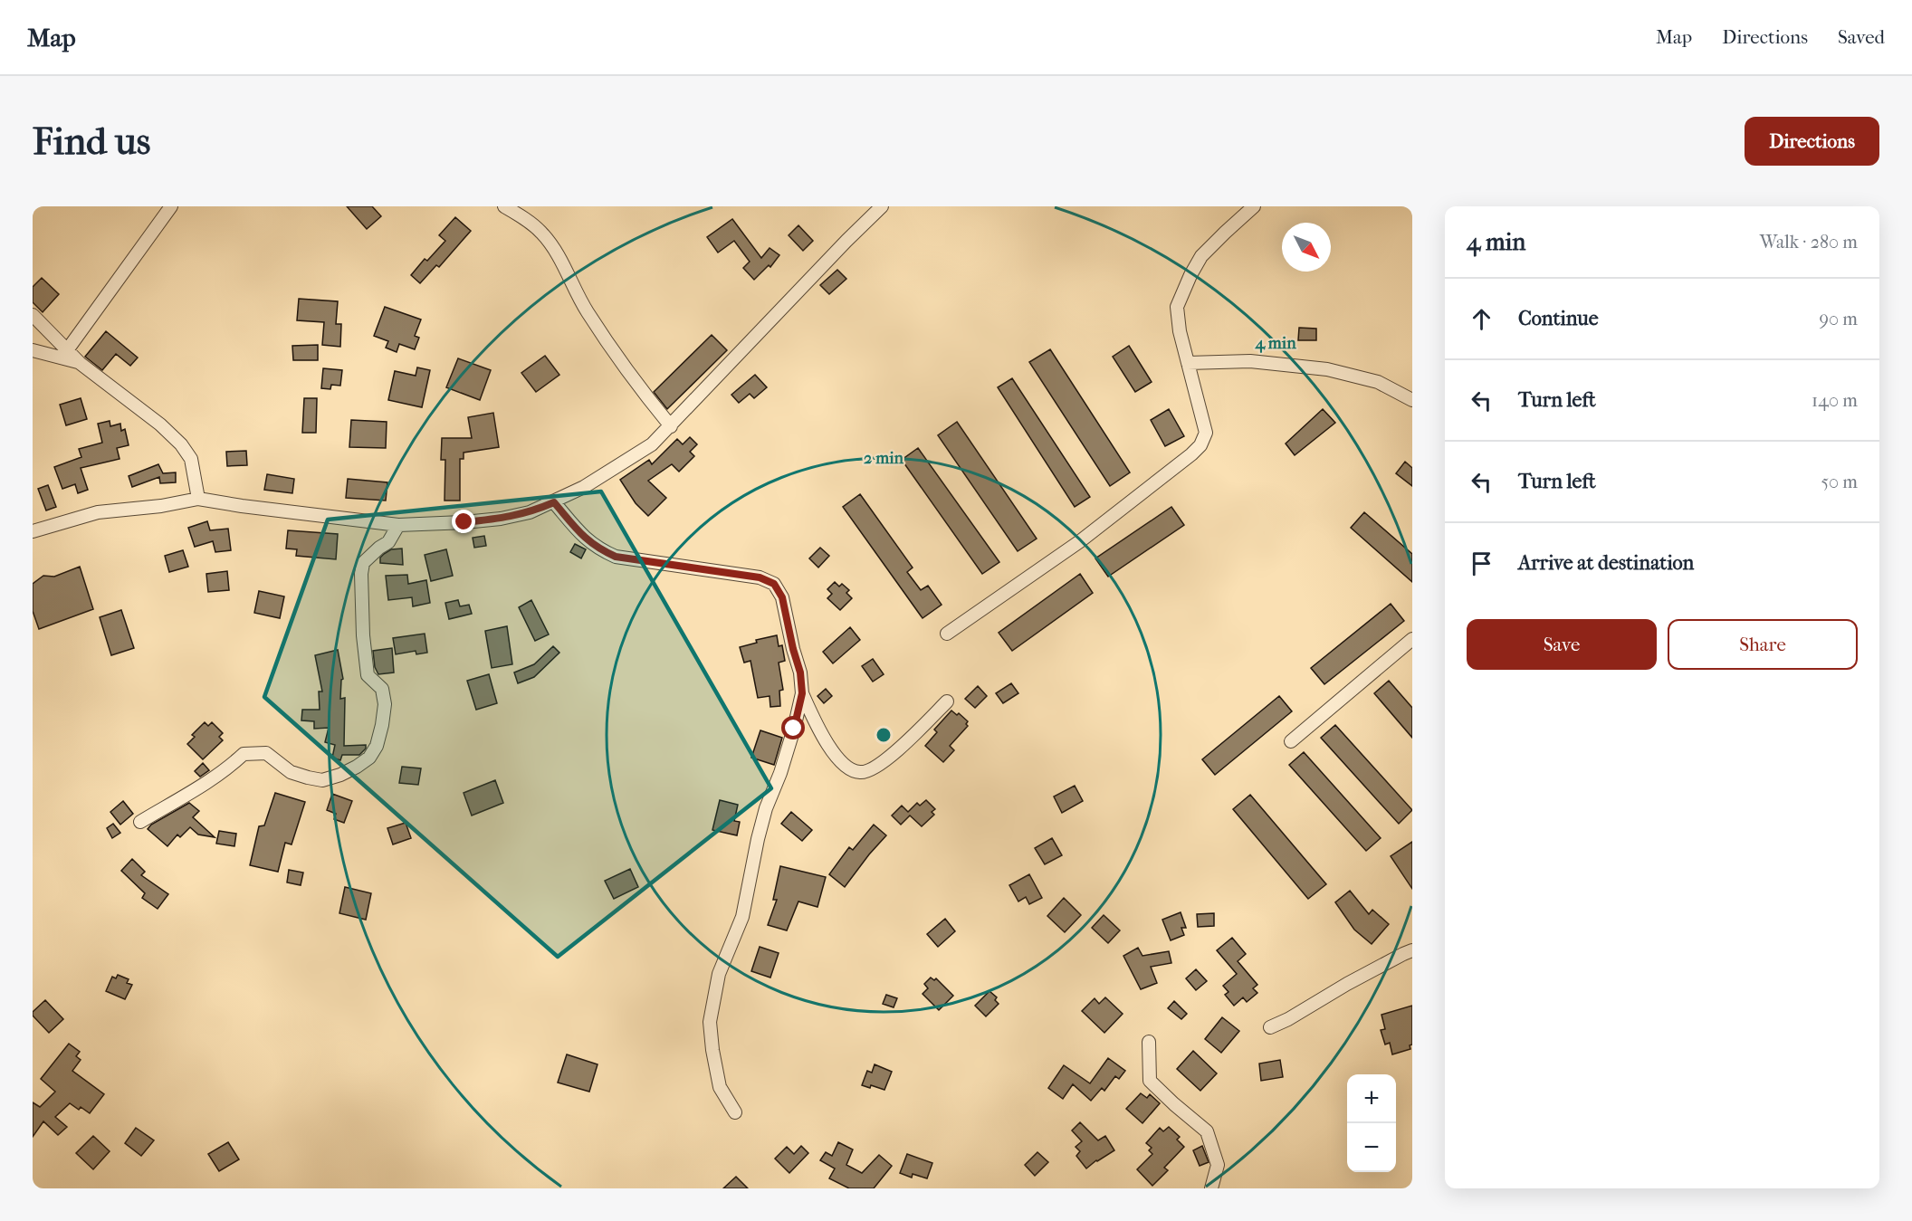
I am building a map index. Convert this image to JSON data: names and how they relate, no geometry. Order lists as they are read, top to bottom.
{
  "north": "bottom right",
  "page": {
    "header": "Map",
    "nav": ["Map", "Directions", "Saved"],
    "buttons": [
      "Directions",
      ["Save", "Share"]
    ],
    "title": "Find us",
    "heading": ["4 min", "Walk · 280 m"],
    "list": [
      ["Continue", "90 m"],
      ["Turn left", "140 m"],
      ["Turn left", "50 m"],
      "Arrive at destination"
    ],
    "map_buttons": ["+", "−"]
  },
  "rings": ["4 min", "2 min"]
}
